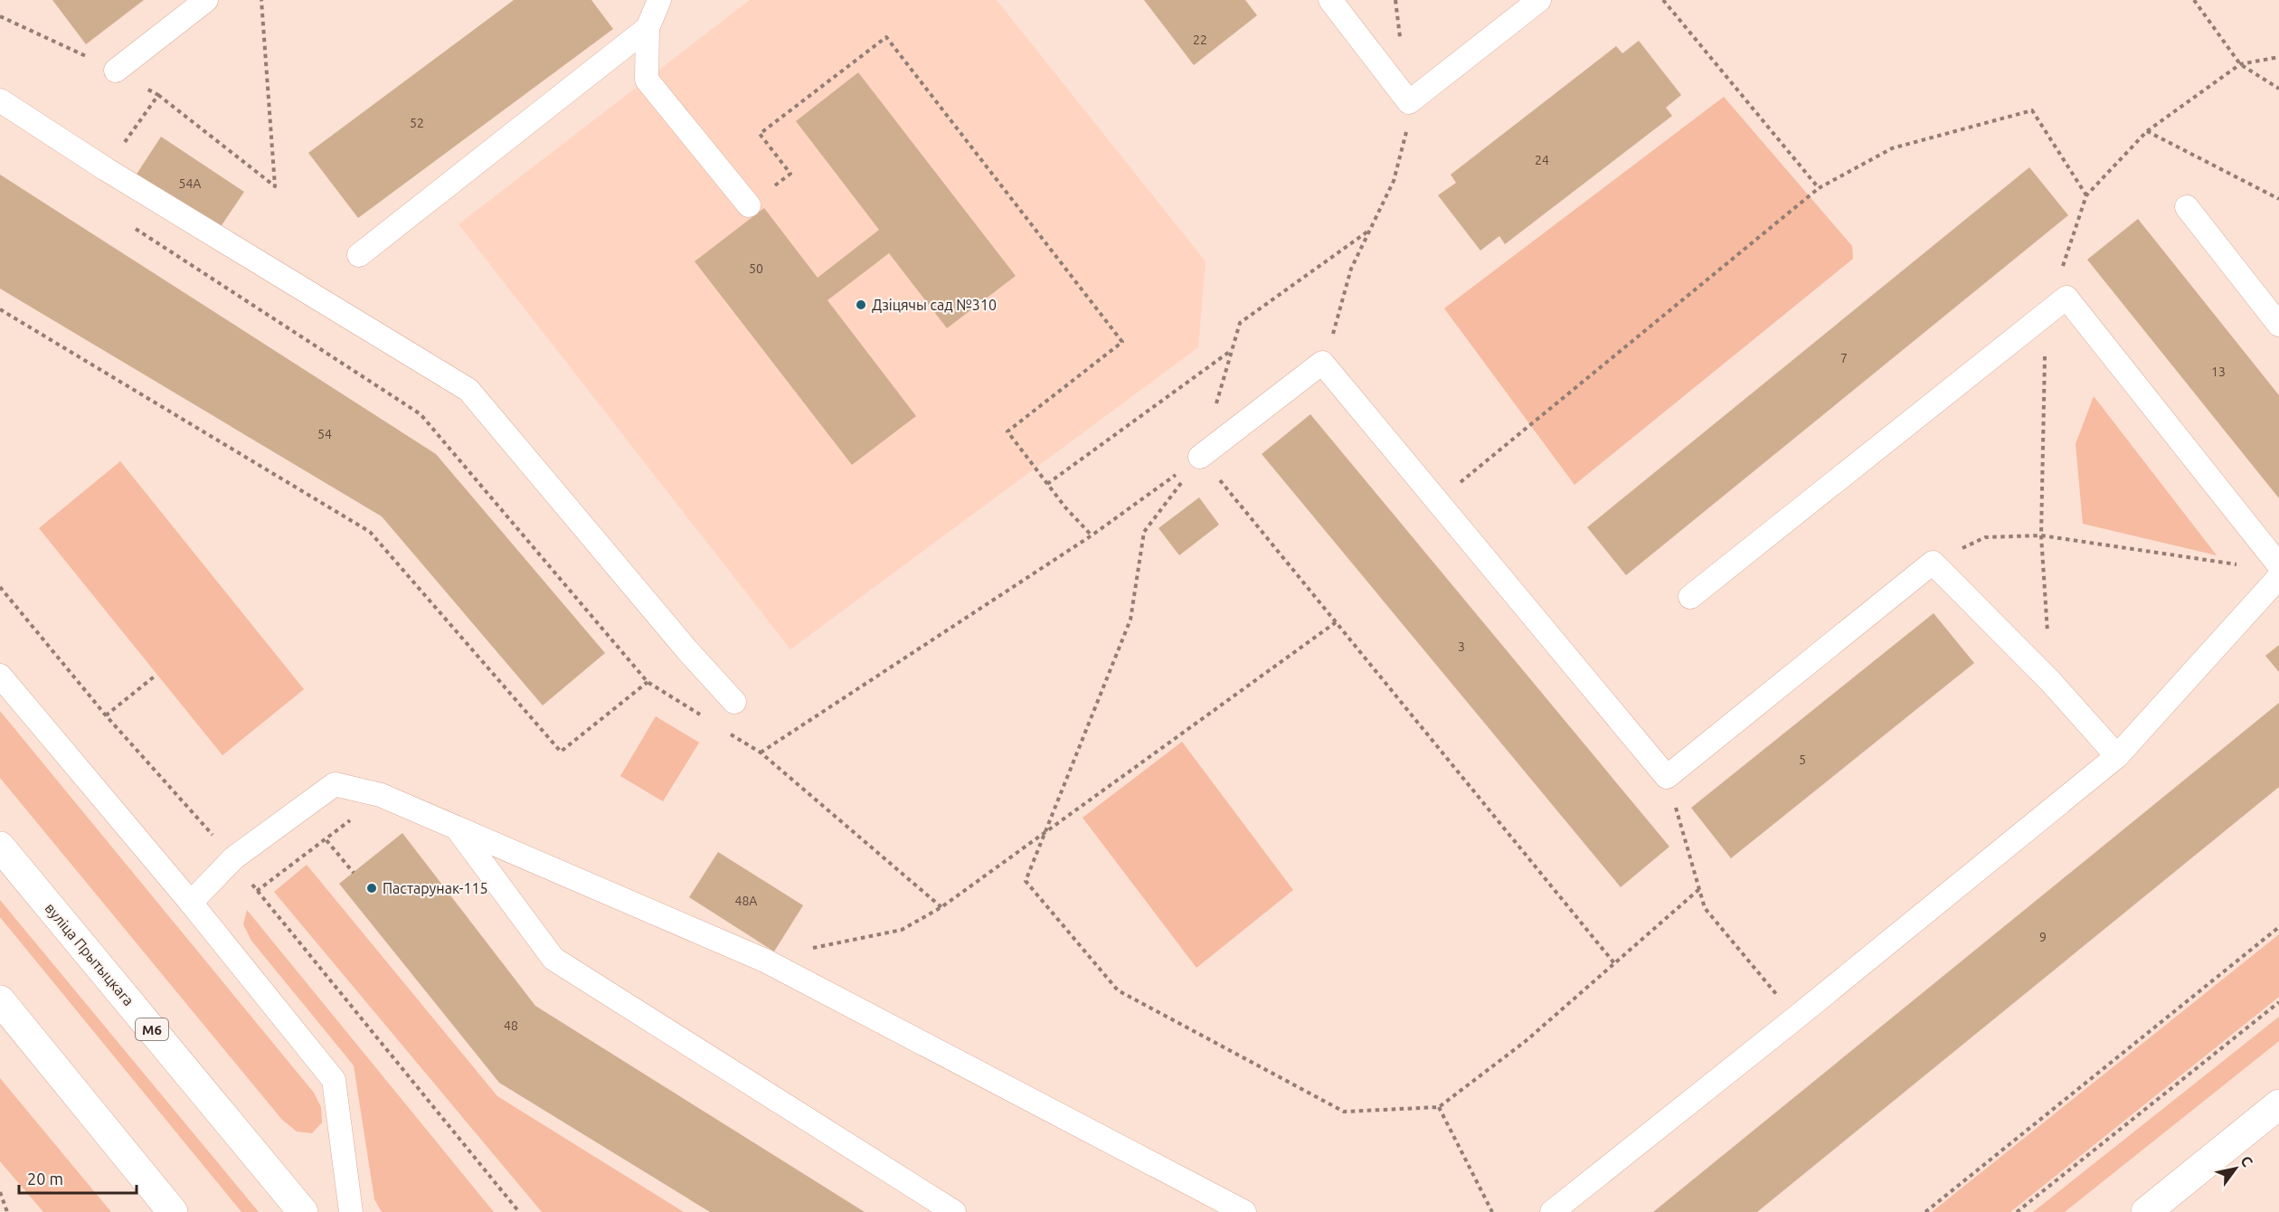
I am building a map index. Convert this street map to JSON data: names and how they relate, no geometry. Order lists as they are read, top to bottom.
{
  "streets": {
    "main road": ["вуліца Прытыцкага", "М6"]
  },
  "places": ["Дзіцячы сад №310", "Пастарунак-115"],
  "house_numbers": [
    "22",
    "52",
    "24",
    "54А",
    "50",
    "7",
    "13",
    "54",
    "3",
    "5",
    "48А",
    "9",
    "48"
  ],
  "scale_bar": "20 m",
  "north": "top right"
}
